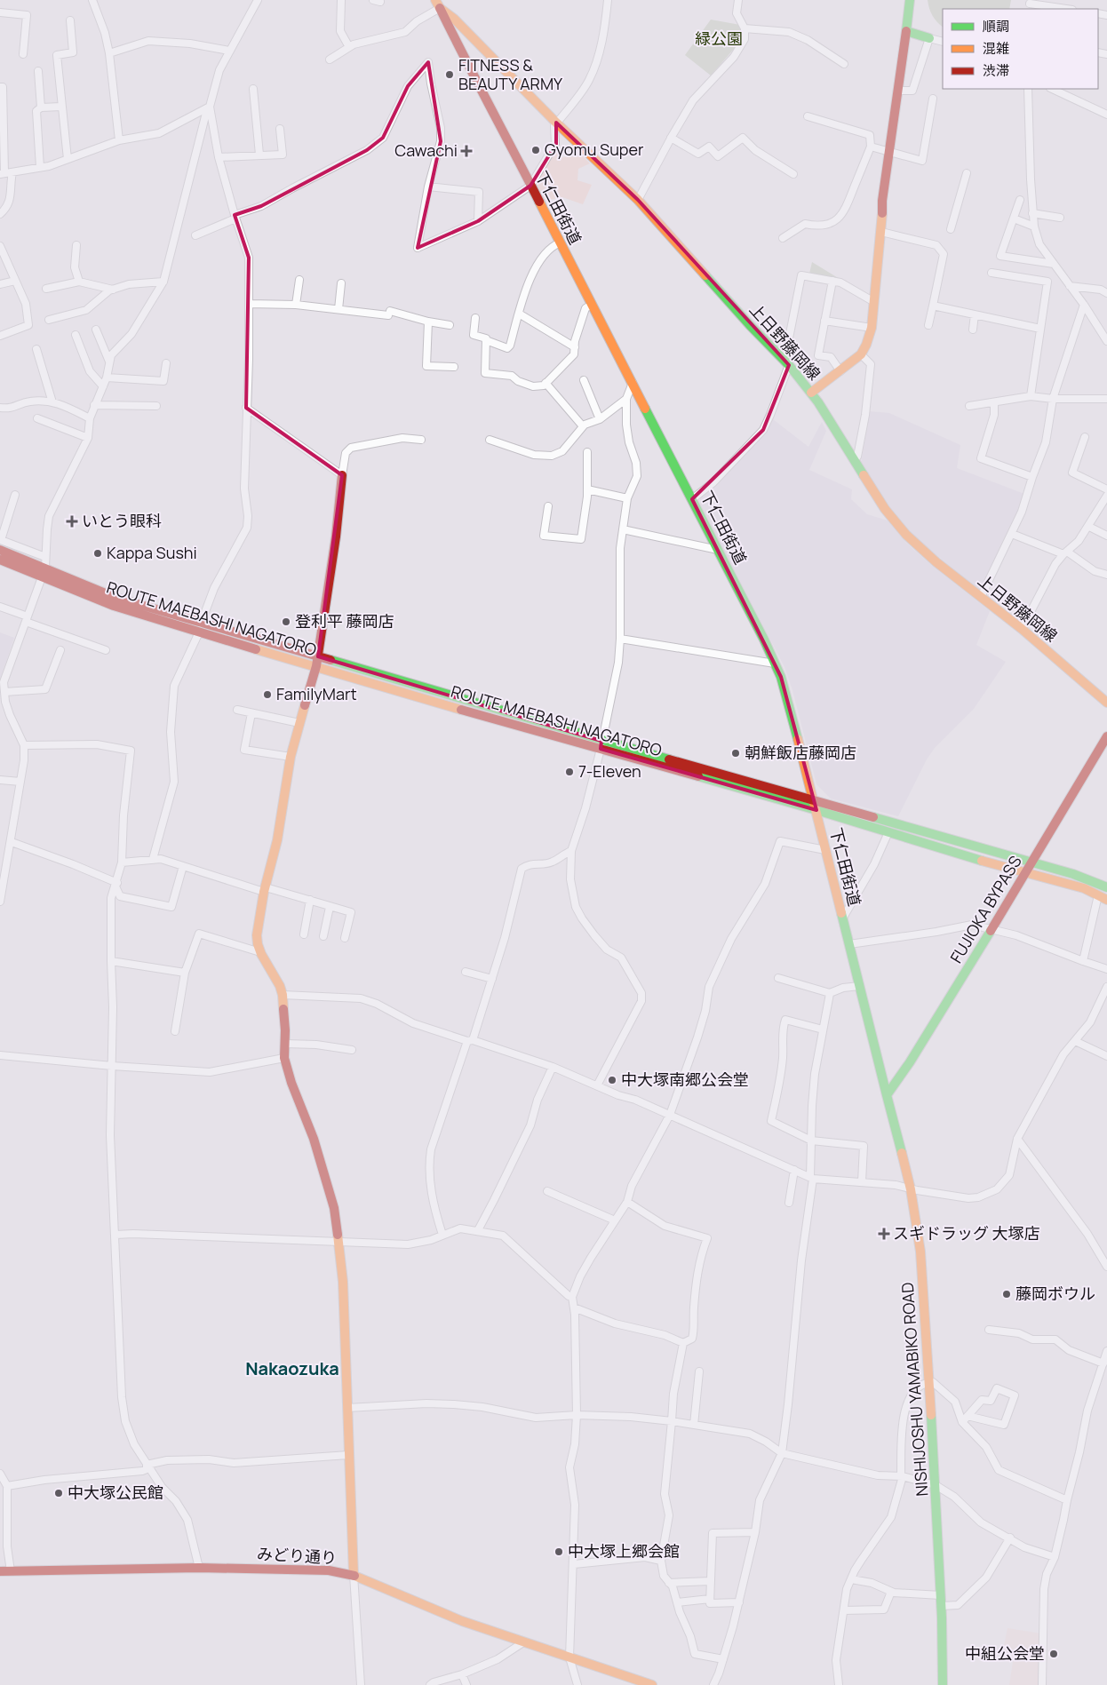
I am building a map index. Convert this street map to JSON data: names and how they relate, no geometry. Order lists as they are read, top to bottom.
{
  "streets": {
    "main road": [
      "下仁田街道",
      "上日野藤岡線",
      "ROUTE MAEBASHI NAGATORO",
      "FUJIOKA BYPASS",
      "NISHIJOSHU YAMABIKO ROAD",
      "みどり通り"
    ]
  },
  "crossings": [
    ["下仁田街道", "上日野藤岡線"],
    ["下仁田街道", "ROUTE MAEBASHI NAGATORO"],
    ["下仁田街道", "FUJIOKA BYPASS"],
    ["下仁田街道", "NISHIJOSHU YAMABIKO ROAD"],
    ["ROUTE MAEBASHI NAGATORO", "FUJIOKA BYPASS"],
    ["FUJIOKA BYPASS", "NISHIJOSHU YAMABIKO ROAD"]
  ],
  "districts": ["Nakaozuka"],
  "parks": ["緑公園"],
  "places": {
    "other": [
      "FITNESS & BEAUTY ARMY",
      "Gyomu Super",
      "Kappa Sushi",
      "登利平 藤岡店",
      "FamilyMart",
      "朝鮮飯店藤岡店",
      "7-Eleven",
      "中大塚南郷公会堂",
      "藤岡ボウル",
      "中大塚公民館",
      "中大塚上郷会館",
      "中組公会堂"
    ],
    "health": ["Cawachi", "いとう眼科", "スギドラッグ 大塚店"]
  },
  "legend": ["順調", "混雑", "渋滞"]
}
